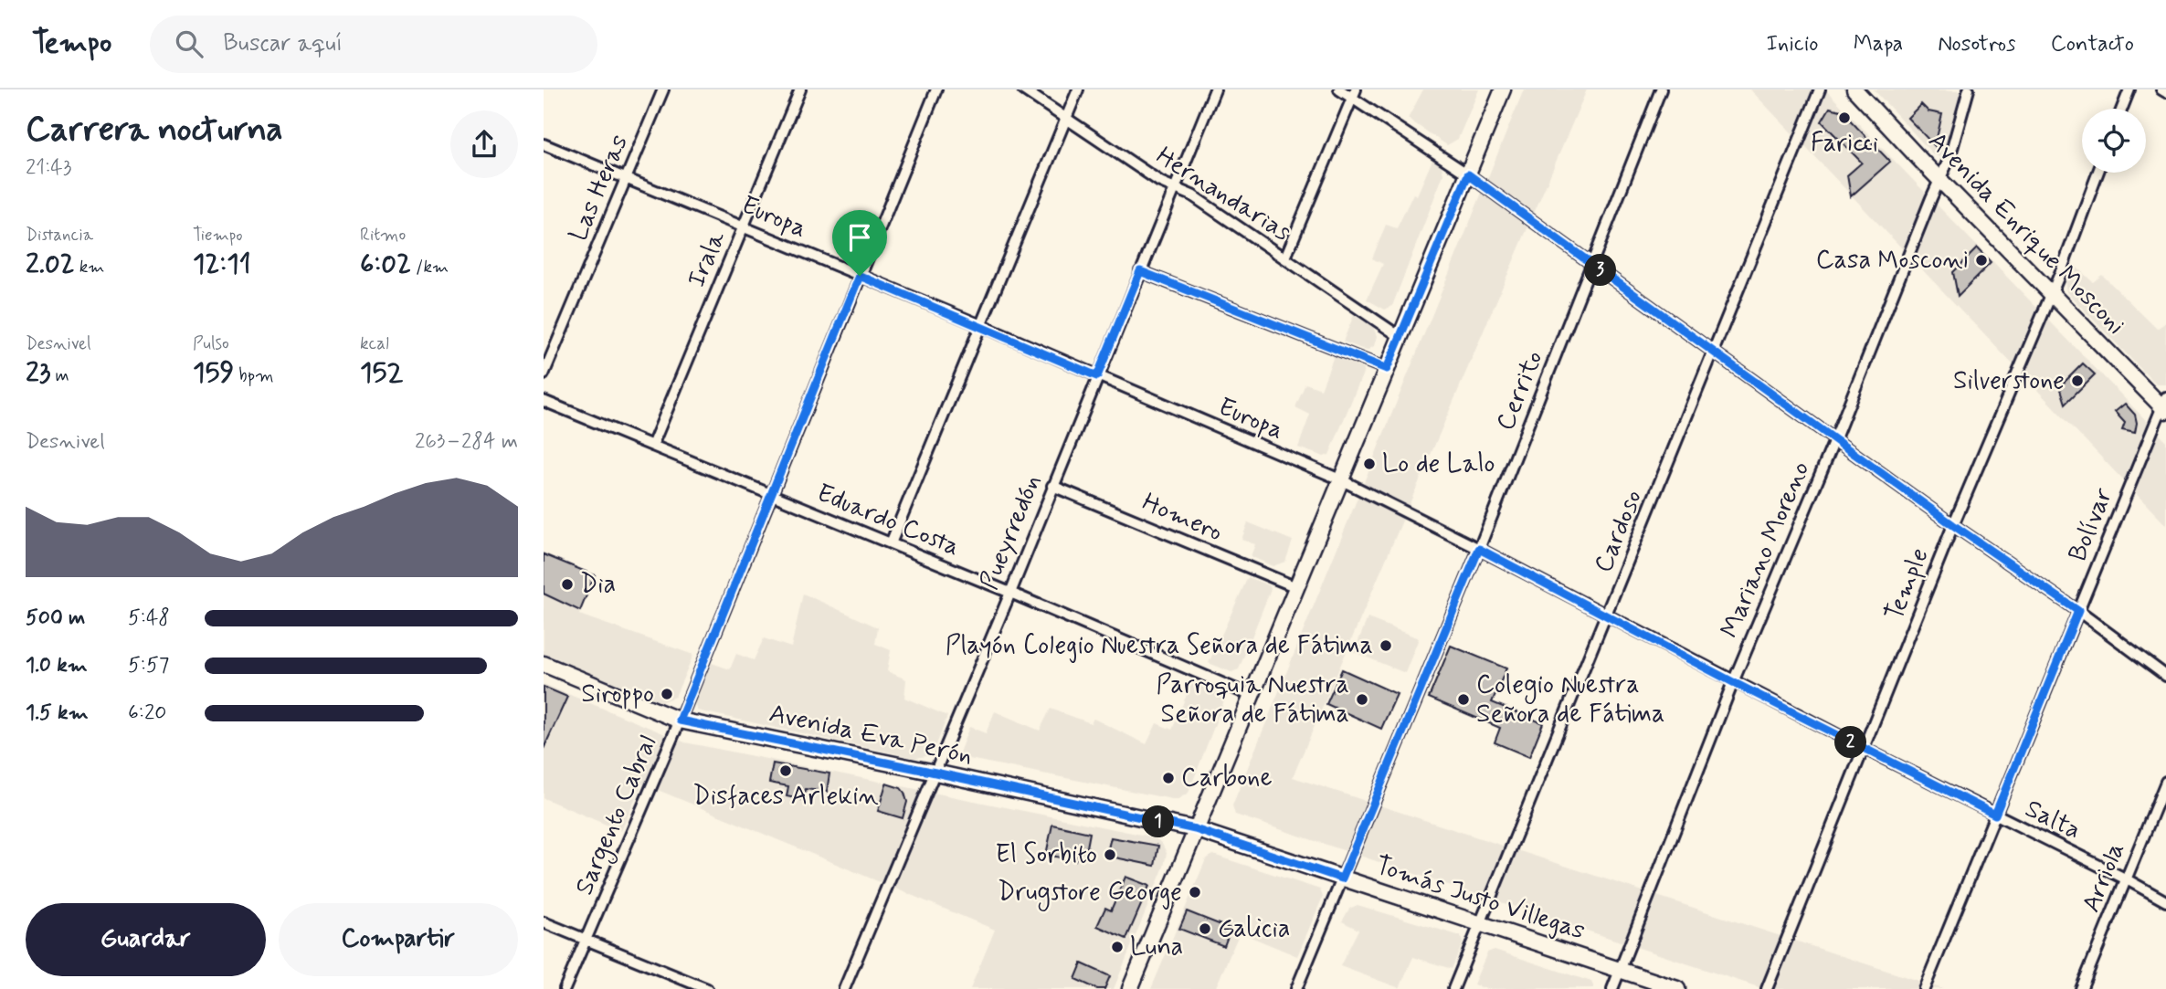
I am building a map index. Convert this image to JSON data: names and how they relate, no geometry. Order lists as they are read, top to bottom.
{
  "streets": {
    "main road": ["Avenida Enrique Mosconi", "Avenida Eva Perón", "Tomás Justo Villegas"],
    "street": [
      "Las Heras",
      "Hernandarias",
      "Europa",
      "Irala",
      "Cerrito",
      "Homero",
      "Eduardo Costa",
      "Bolívar",
      "Cardoso",
      "Pueyrredón",
      "Mariano Moreno",
      "Temple",
      "Sargento Cabral",
      "Salta",
      "Arriola"
    ]
  },
  "crossings": [
    ["Las Heras", "Europa"],
    ["Hernandarias", "Pueyrredón"],
    ["Europa", "Irala"],
    ["Europa", "Pueyrredón"],
    ["Europa", "Sargento Cabral"],
    ["Europa", "Salta"],
    ["Avenida Enrique Mosconi", "Bolívar"],
    ["Avenida Enrique Mosconi", "Mariano Moreno"],
    ["Avenida Enrique Mosconi", "Temple"],
    ["Irala", "Eduardo Costa"],
    ["Cerrito", "Salta"],
    ["Cerrito", "Tomás Justo Villegas"],
    ["Homero", "Pueyrredón"],
    ["Eduardo Costa", "Pueyrredón"],
    ["Eduardo Costa", "Sargento Cabral"],
    ["Bolívar", "Salta"],
    ["Cardoso", "Salta"],
    ["Cardoso", "Tomás Justo Villegas"],
    ["Pueyrredón", "Avenida Eva Perón"],
    ["Mariano Moreno", "Salta"],
    ["Mariano Moreno", "Tomás Justo Villegas"],
    ["Temple", "Salta"],
    ["Avenida Eva Perón", "Sargento Cabral"],
    ["Avenida Eva Perón", "Tomás Justo Villegas"],
    ["Salta", "Arriola"]
  ],
  "places": [
    "Faricci",
    "Casa Mosconi",
    "Silverstone",
    "Lo de Lalo",
    "Dia",
    "Playón Colegio Nuestra Señora de Fátima",
    "Siroppo",
    "Parroquia Nuestra Señora de Fátima",
    "Colegio Nuestra Señora de Fátima",
    "Disfaces Arlekin",
    "Carbone",
    "El Sorbito",
    "Drugstore George",
    "Galicia",
    "Luna"
  ],
  "page": {
    "header": "Tempo",
    "search": "Buscar aquí",
    "nav": [
      "Inicio",
      "Mapa",
      "Nosotros",
      "Contacto"
    ],
    "heading": ["Carrera nocturna", "21:43"],
    "stats": [
      ["Distancia", "2.02 km"],
      ["Tiempo", "12:11"],
      ["Ritmo", "6:02 /km"],
      ["Desnivel", "23 m"],
      ["Pulso", "159 bpm"],
      ["kcal", "152"]
    ],
    "pins": ["3", "2", "1"],
    "chart": ["Desnivel", "263–284 m"],
    "list": [
      {
        "name": "500 m",
        "note": "5:48"
      },
      {
        "name": "1.0 km",
        "note": "5:57"
      },
      {
        "name": "1.5 km",
        "note": "6:20"
      }
    ],
    "buttons": ["Guardar", "Compartir"]
  }
}
